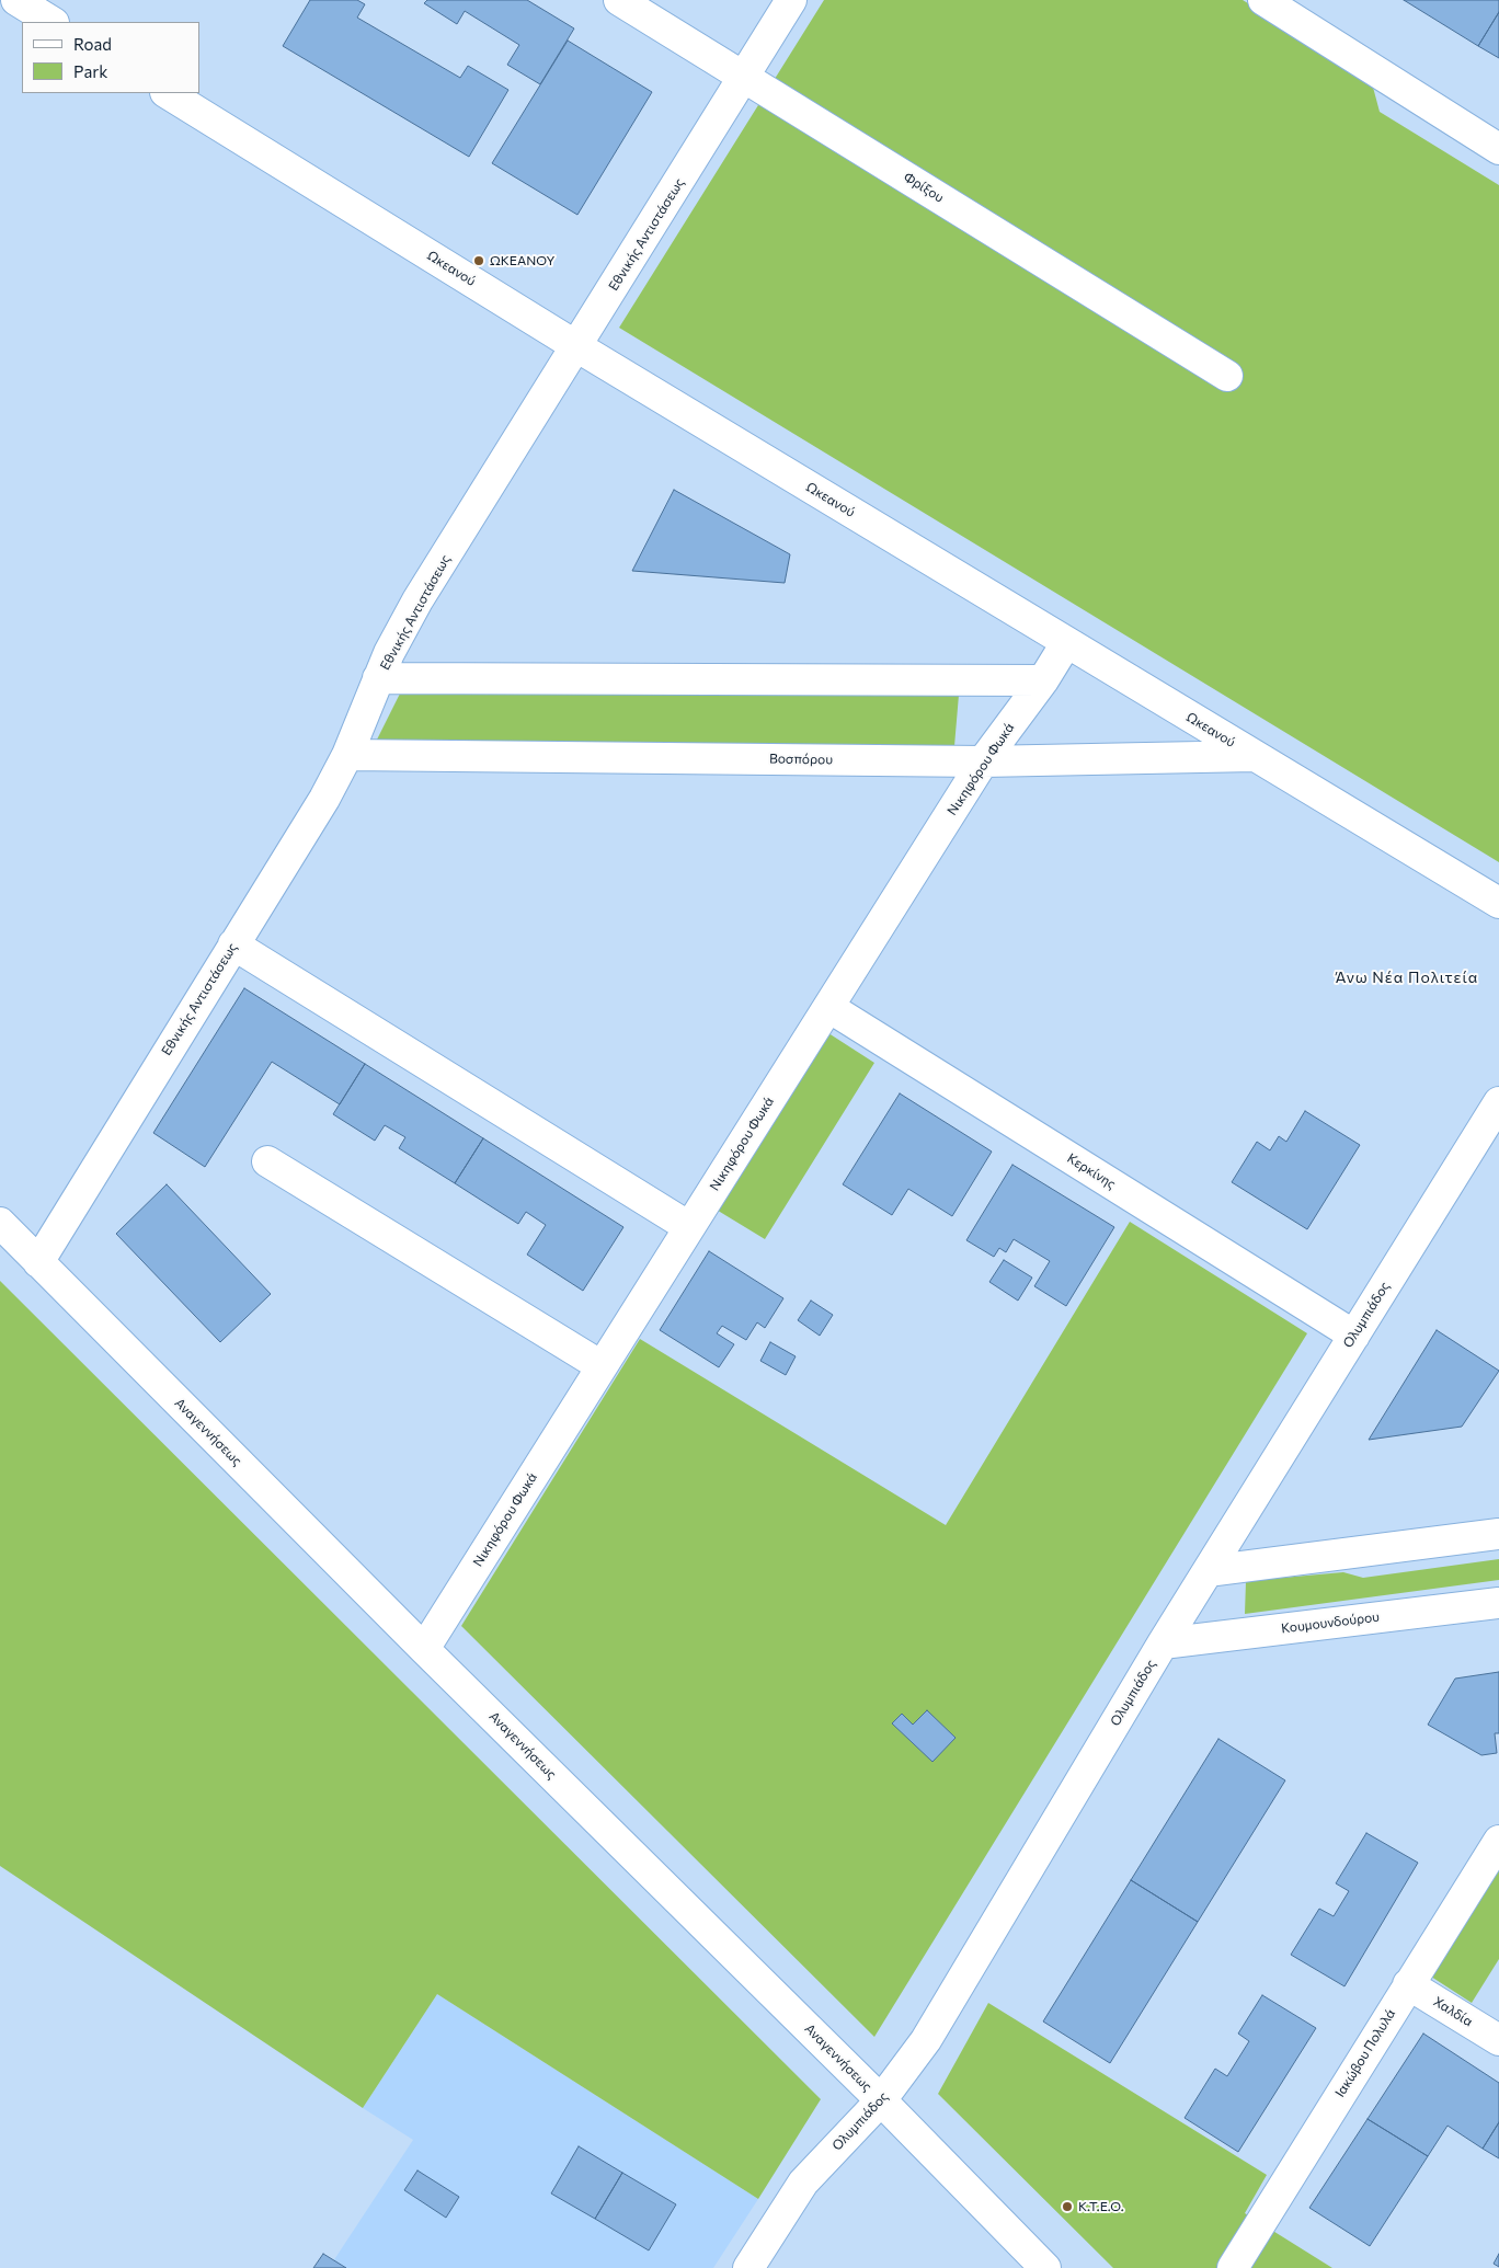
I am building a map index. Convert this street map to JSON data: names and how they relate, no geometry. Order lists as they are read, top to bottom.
{
  "streets": {
    "street": [
      "Φρίξου",
      "Εθνικής Αντιστάσεως",
      "Ωκεανού",
      "Βοσπόρου",
      "Νικηφόρου Φωκά",
      "Κερκίνης",
      "Ολυμπιάδος",
      "Αναγεννήσεως",
      "Κουμουνδούρου",
      "Χαλδία",
      "Ιακώβου Πολυλά"
    ]
  },
  "crossings": [
    ["Φρίξου", "Εθνικής Αντιστάσεως"],
    ["Εθνικής Αντιστάσεως", "Ωκεανού"],
    ["Εθνικής Αντιστάσεως", "Βοσπόρου"],
    ["Εθνικής Αντιστάσεως", "Αναγεννήσεως"],
    ["Ωκεανού", "Βοσπόρου"],
    ["Ωκεανού", "Νικηφόρου Φωκά"],
    ["Βοσπόρου", "Νικηφόρου Φωκά"],
    ["Νικηφόρου Φωκά", "Κερκίνης"],
    ["Νικηφόρου Φωκά", "Αναγεννήσεως"],
    ["Κερκίνης", "Ολυμπιάδος"],
    ["Ολυμπιάδος", "Αναγεννήσεως"],
    ["Ολυμπιάδος", "Κουμουνδούρου"],
    ["Χαλδία", "Ιακώβου Πολυλά"]
  ],
  "districts": ["Άνω Νέα Πολιτεία"],
  "places": ["ΩΚΕΑΝΟΥ", "K.T.E.O."],
  "legend": ["Road", "Park"]
}
